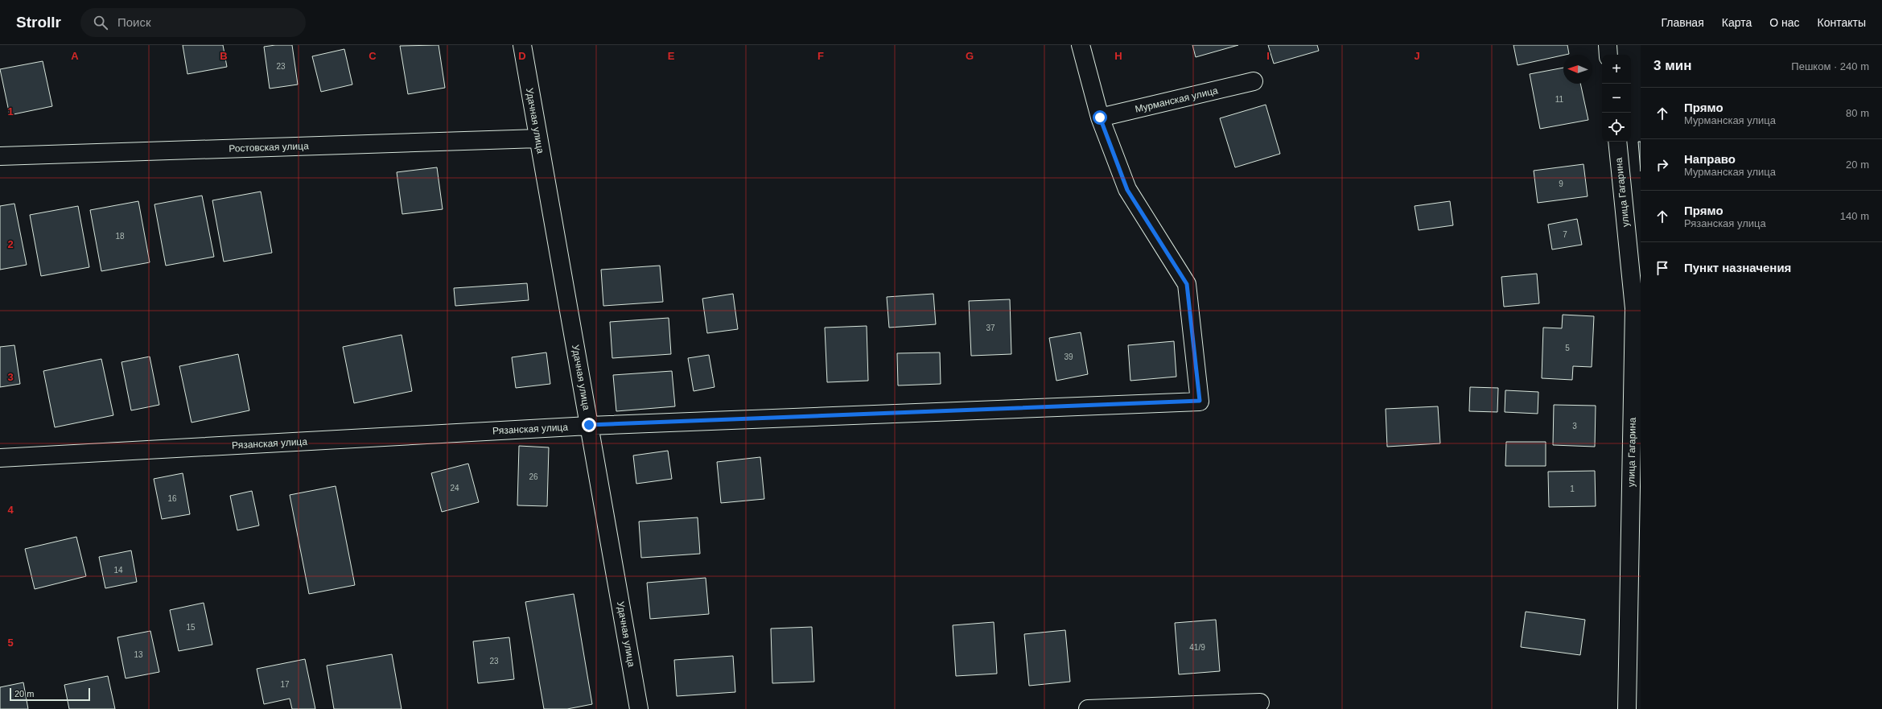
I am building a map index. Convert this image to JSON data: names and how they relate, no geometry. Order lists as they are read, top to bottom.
{
  "streets": {
    "street": [
      "Мурманская улица",
      "Удачная улица",
      "Ростовская улица",
      "улица Гагарина",
      "Рязанская улица"
    ]
  },
  "crossings": [
    ["Мурманская улица", "Рязанская улица"],
    ["Удачная улица", "Ростовская улица"],
    ["Удачная улица", "Рязанская улица"]
  ],
  "house_numbers": [
    "23",
    "11",
    "9",
    "7",
    "18",
    "37",
    "5",
    "39",
    "3",
    "26",
    "24",
    "1",
    "16",
    "14",
    "15",
    "41/9",
    "13",
    "23",
    "17"
  ],
  "scale_bar": "20 m",
  "north": "left",
  "page": {
    "header": "Strollr",
    "search": "Поиск",
    "nav": [
      "Главная",
      "Карта",
      "О нас",
      "Контакты"
    ],
    "heading": ["3 мин", "Пешком · 240 m"],
    "map_buttons": ["+", "−"],
    "list": [
      ["Прямо", "Мурманская улица", "80 m"],
      ["Направо", "Мурманская улица", "20 m"],
      ["Прямо", "Рязанская улица", "140 m"],
      "Пункт назначения"
    ],
    "scale": "20 m"
  },
  "grid": {
    "columns": [
      "A",
      "B",
      "C",
      "D",
      "E",
      "F",
      "G",
      "H",
      "I",
      "J"
    ],
    "rows": [
      "1",
      "2",
      "3",
      "4",
      "5"
    ]
  }
}
